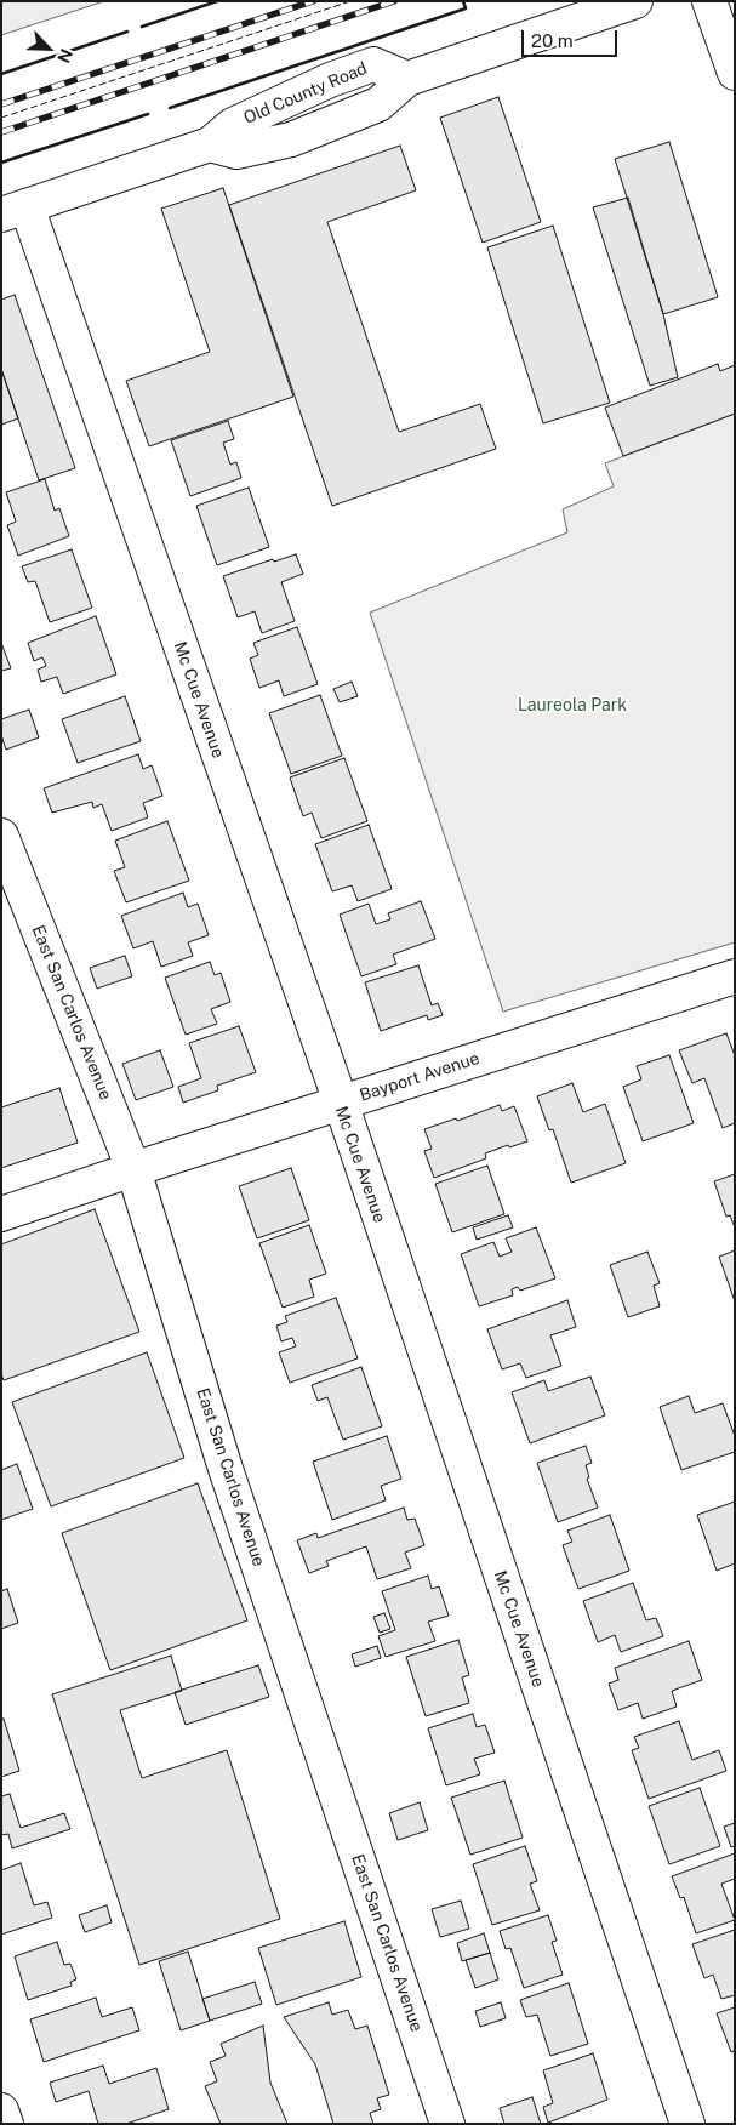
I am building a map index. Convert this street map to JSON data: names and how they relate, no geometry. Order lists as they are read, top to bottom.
{
  "streets": {
    "street": [
      "Old County Road",
      "Mc Cue Avenue",
      "East San Carlos Avenue",
      "Bayport Avenue"
    ]
  },
  "crossings": [
    ["Old County Road", "Mc Cue Avenue"],
    ["Mc Cue Avenue", "Bayport Avenue"],
    ["East San Carlos Avenue", "Bayport Avenue"]
  ],
  "parks": ["Laureola Park"],
  "scale_bar": "20 m",
  "north": "bottom right"
}
